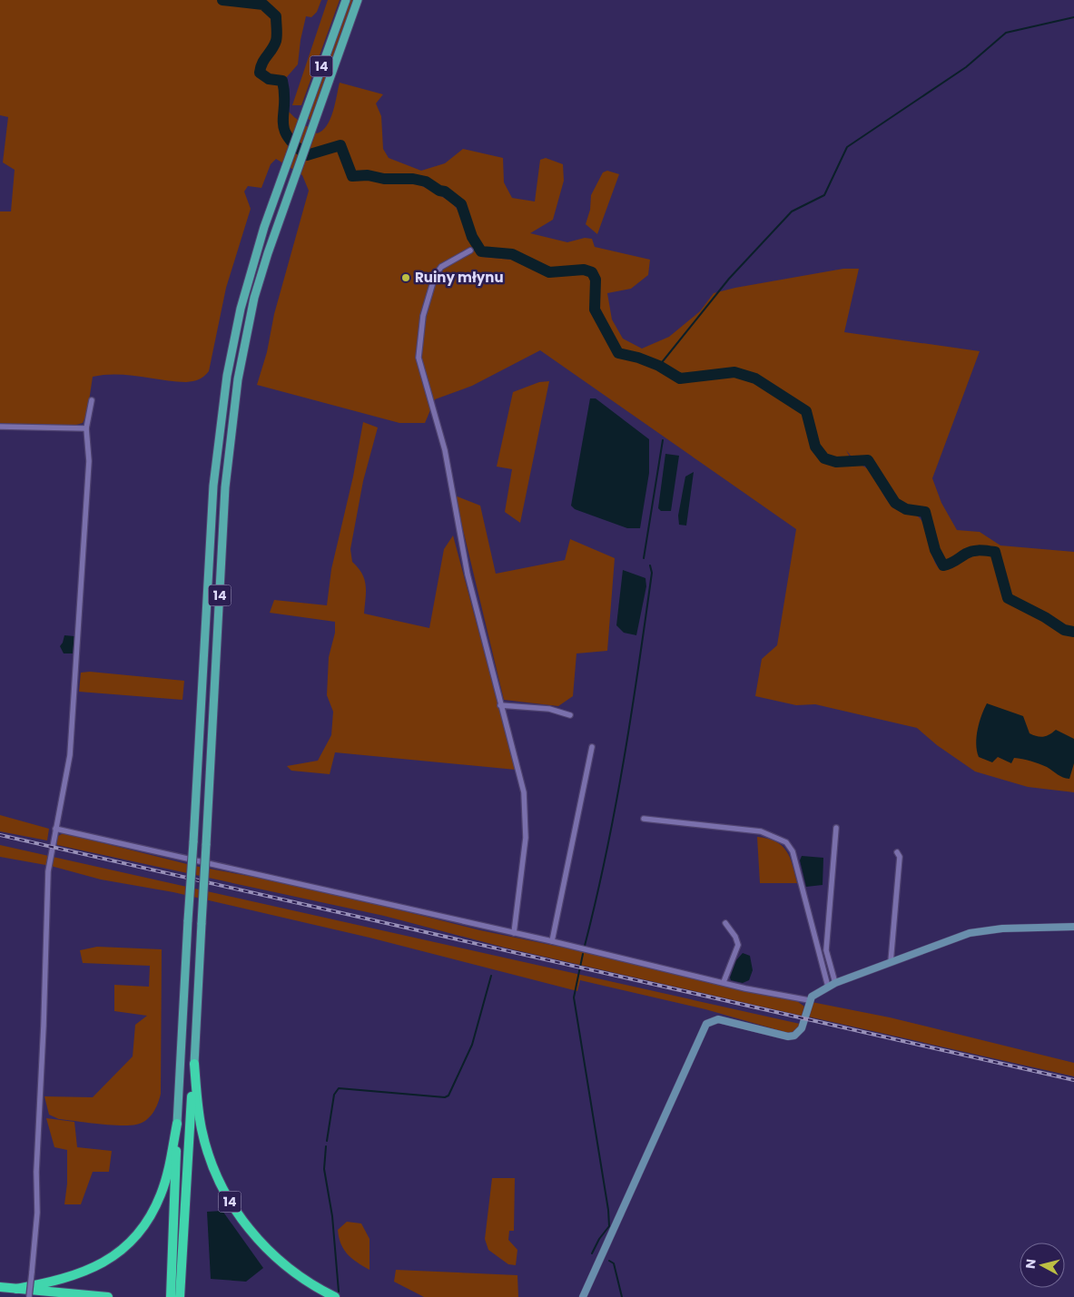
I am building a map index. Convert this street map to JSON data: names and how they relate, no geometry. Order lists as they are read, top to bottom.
{
  "streets": {
    "highway": ["14"]
  },
  "places": ["Ruiny młynu"],
  "north": "left"
}
